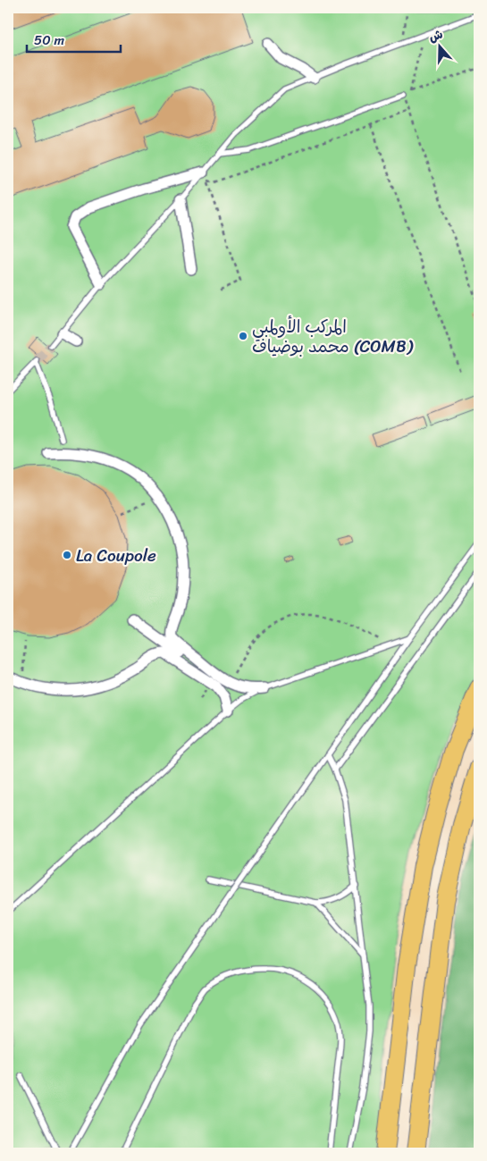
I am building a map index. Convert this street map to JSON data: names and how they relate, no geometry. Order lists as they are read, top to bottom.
{
  "places": ["المركب الأولمبي محمد بوضياف (COMB)", "La Coupole"],
  "scale_bar": "50 m",
  "north": "top"
}
